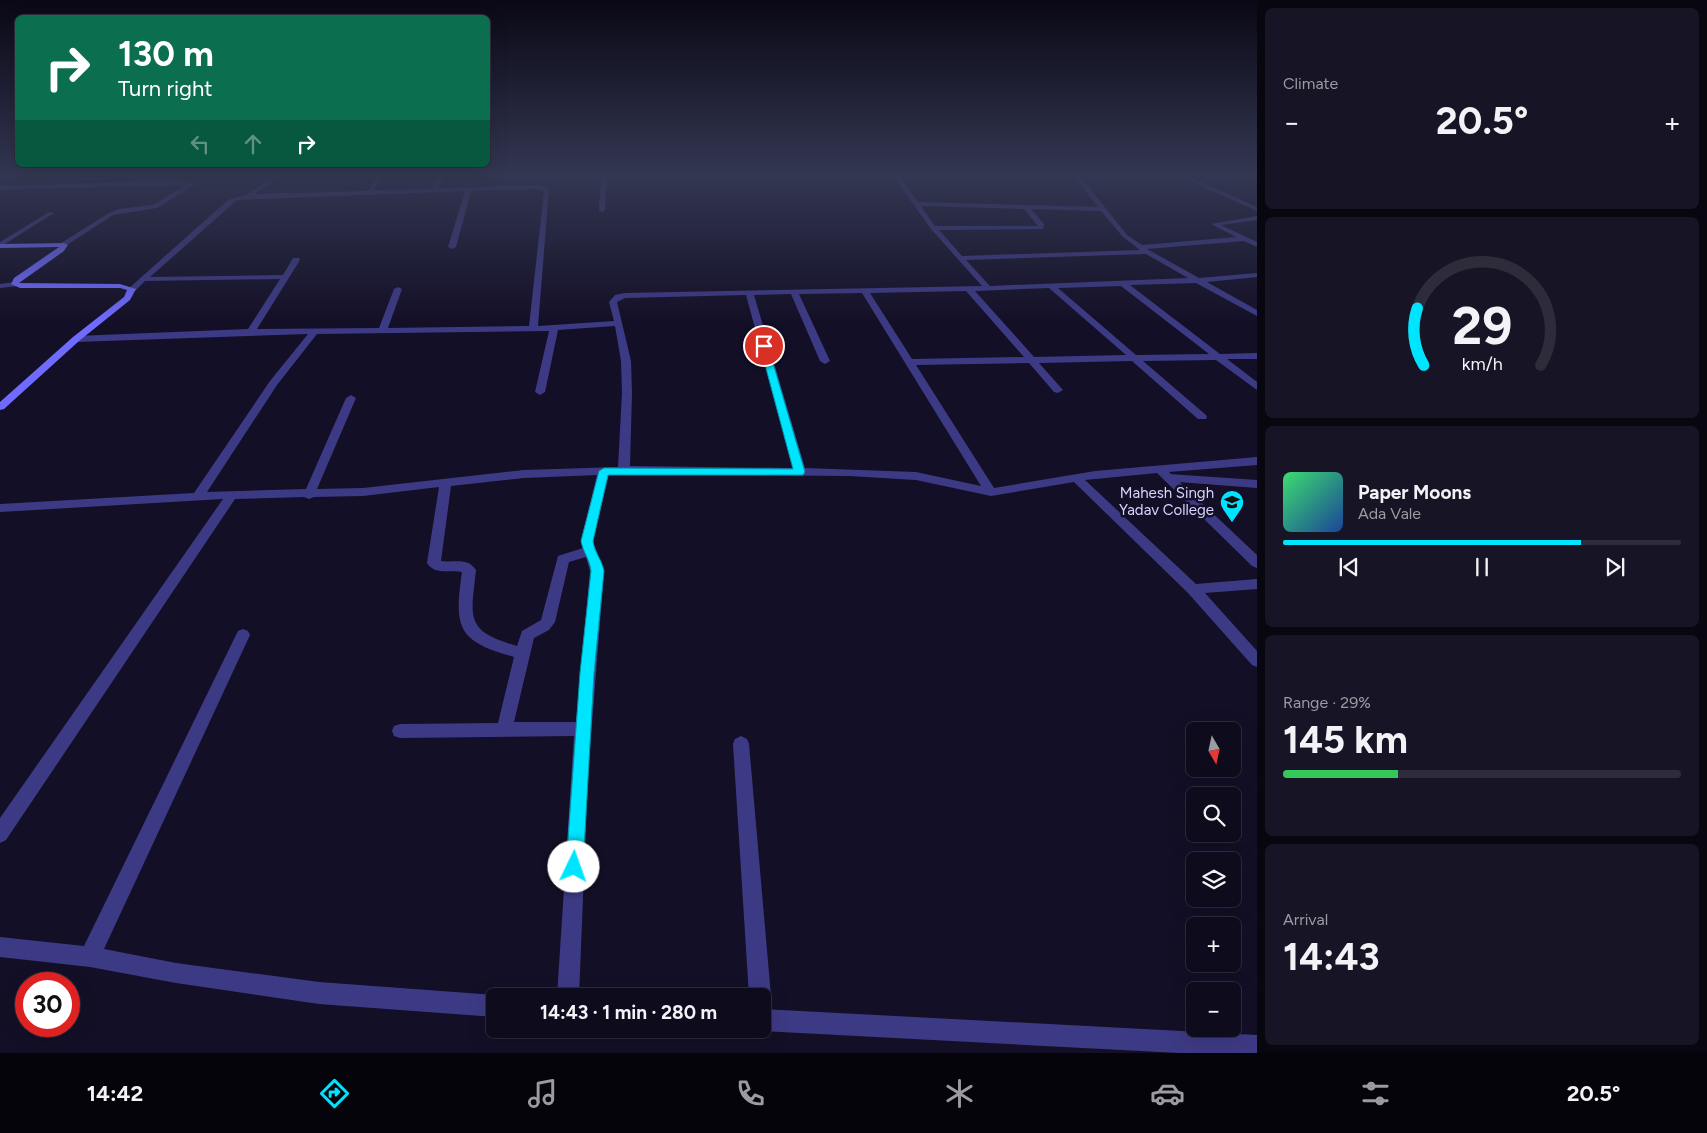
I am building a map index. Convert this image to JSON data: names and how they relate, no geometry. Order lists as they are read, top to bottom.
{
  "places": {
    "school or university": ["Mahesh Singh Yadav College"]
  },
  "north": "bottom",
  "page": {
    "tile": [
      "Climate",
      ["Range · 29%", "145 km"],
      ["Arrival", "14:43"]
    ],
    "turn": ["130 m", "Turn right"],
    "heat": ["−", "20.5°", "+"],
    "song": ["Paper Moons", "Ada Vale"],
    "map_buttons": ["+", "−"],
    "limit": "30",
    "trip": "14:43 · 1 min · 280 m",
    "tabs": ["14:42", "20.5°"],
    "gauge": ["29", "km/h"]
  }
}
